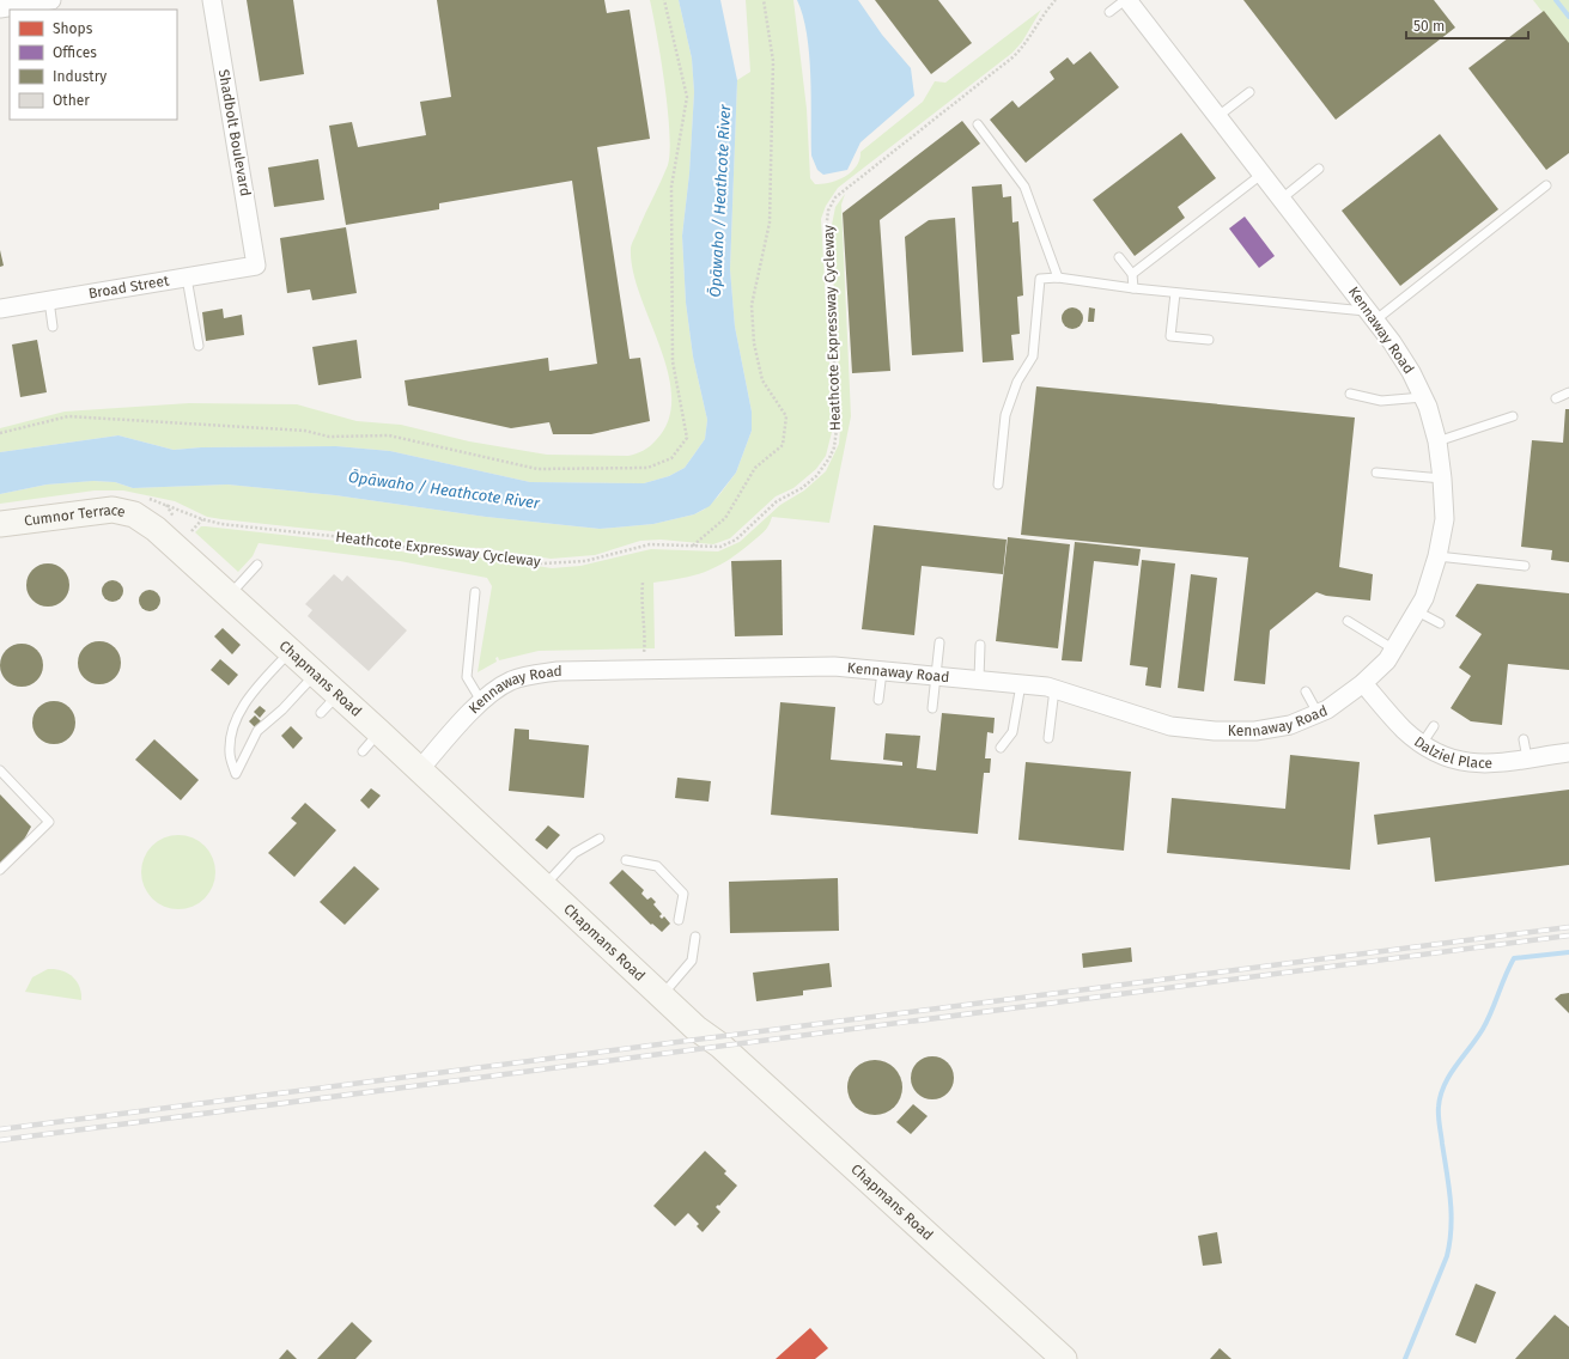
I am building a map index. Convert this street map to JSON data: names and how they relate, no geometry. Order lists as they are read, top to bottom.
{
  "streets": {
    "street": [
      "Shadbolt Boulevard",
      "Broad Street",
      "Kennaway Road",
      "Cumnor Terrace",
      "Chapmans Road",
      "Dalziel Place"
    ],
    "path": ["Heathcote Expressway Cycleway"]
  },
  "crossings": [
    ["Shadbolt Boulevard", "Broad Street"],
    ["Kennaway Road", "Chapmans Road"],
    ["Kennaway Road", "Dalziel Place"],
    ["Cumnor Terrace", "Chapmans Road"]
  ],
  "water": ["Ōpāwaho / Heathcote River"],
  "legend": [
    "Shops",
    "Offices",
    "Industry",
    "Other"
  ],
  "scale_bar": "50 m"
}
